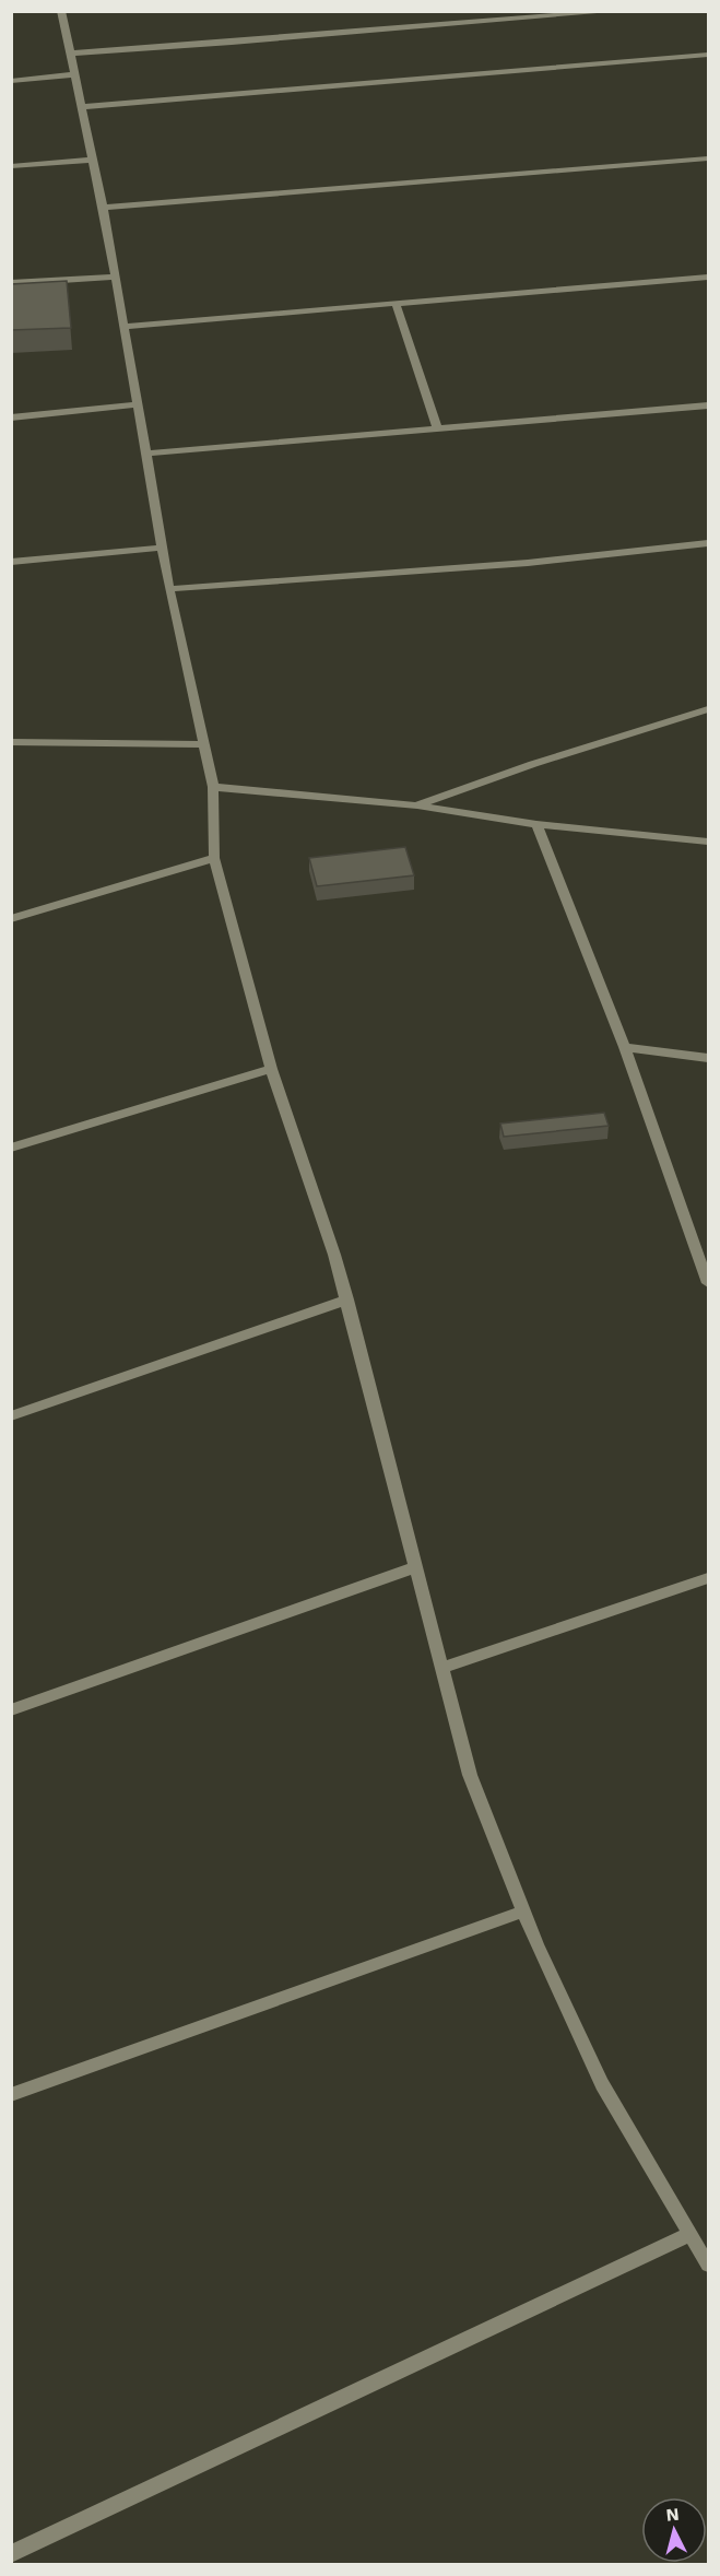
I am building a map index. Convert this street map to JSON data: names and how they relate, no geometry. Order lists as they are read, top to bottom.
{
  "north": "top"
}
